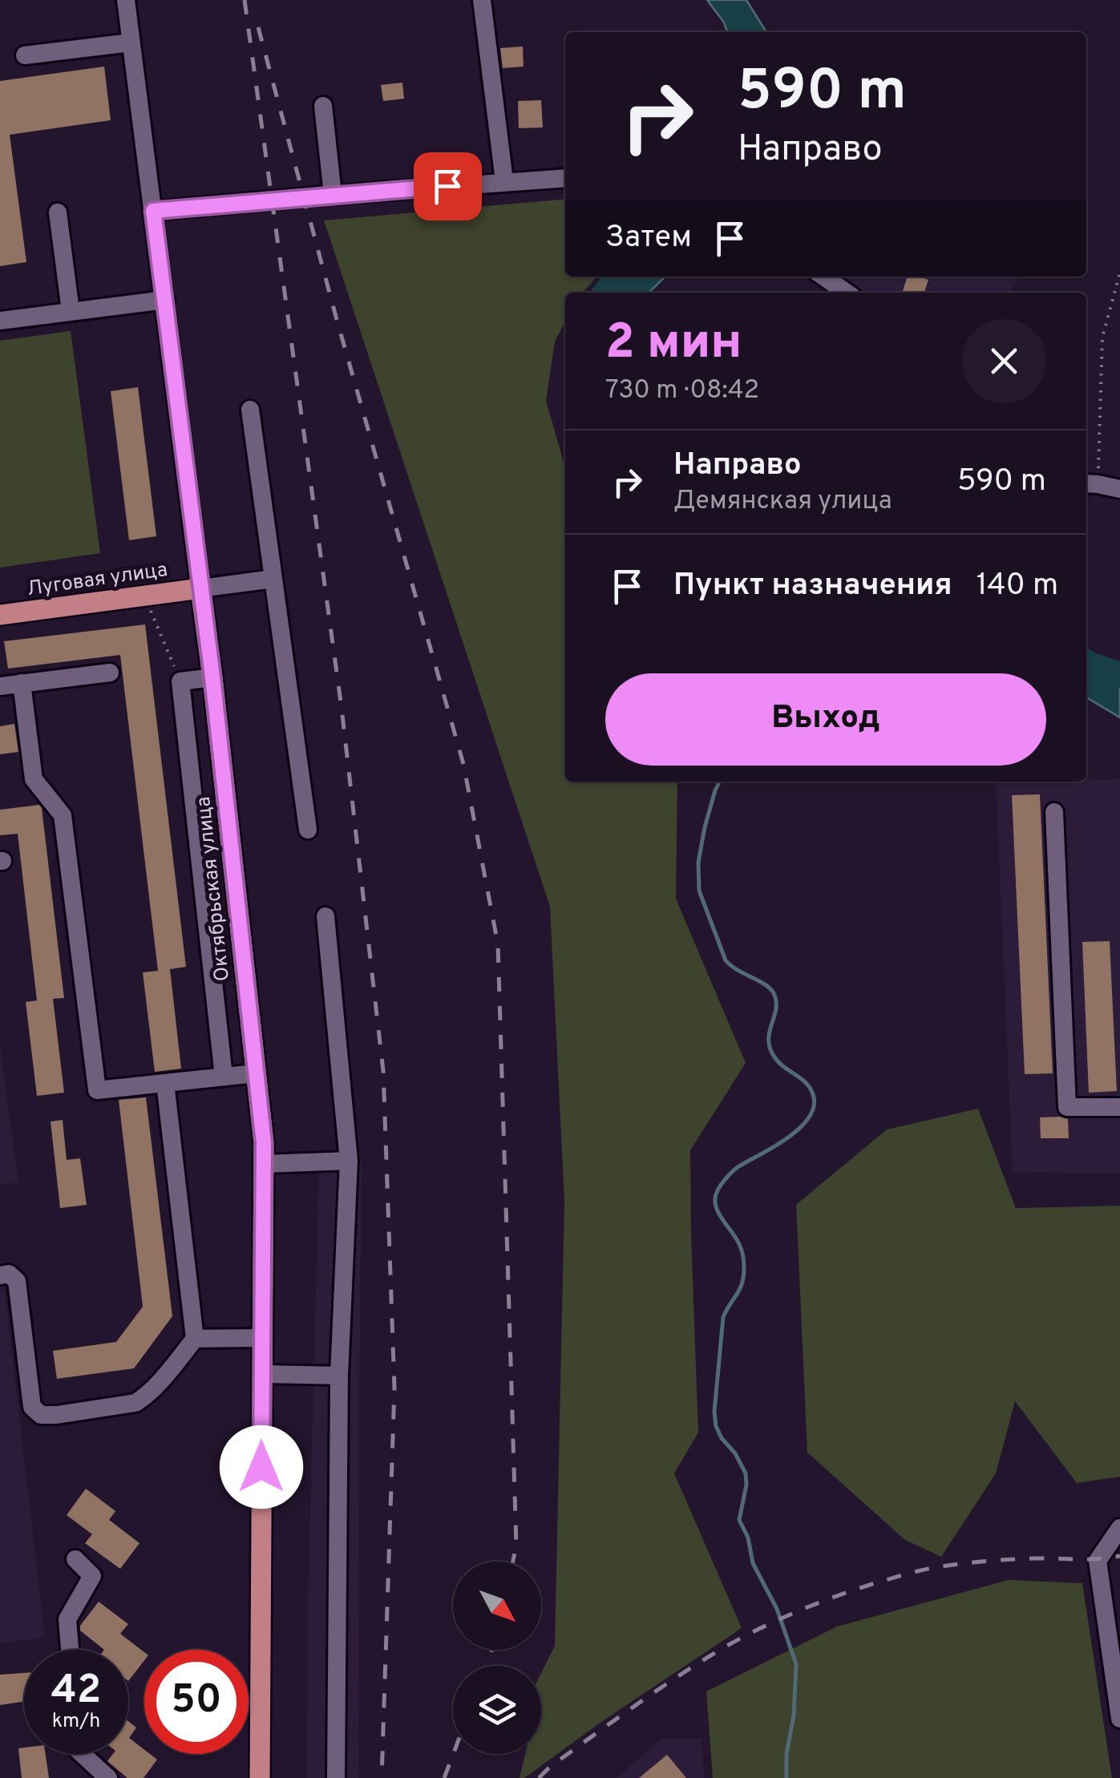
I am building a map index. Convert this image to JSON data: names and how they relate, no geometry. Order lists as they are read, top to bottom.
{
  "streets": {
    "main road": ["Луговая улица", "Октябрьская улица"]
  },
  "crossings": [
    ["Луговая улица", "Октябрьская улица"]
  ],
  "north": "bottom right",
  "page": {
    "turn": ["590 m", "Направо"],
    "then": "Затем",
    "heading": ["2 мин", "730 m · 08:42"],
    "list": [
      {
        "name": "Направо",
        "note": "Демянская улица",
        "value": "590 m"
      },
      {
        "name": "Пункт назначения",
        "value": "140 m"
      }
    ],
    "buttons": "Выход",
    "speed": "42 km/h",
    "limit": "50"
  }
}
